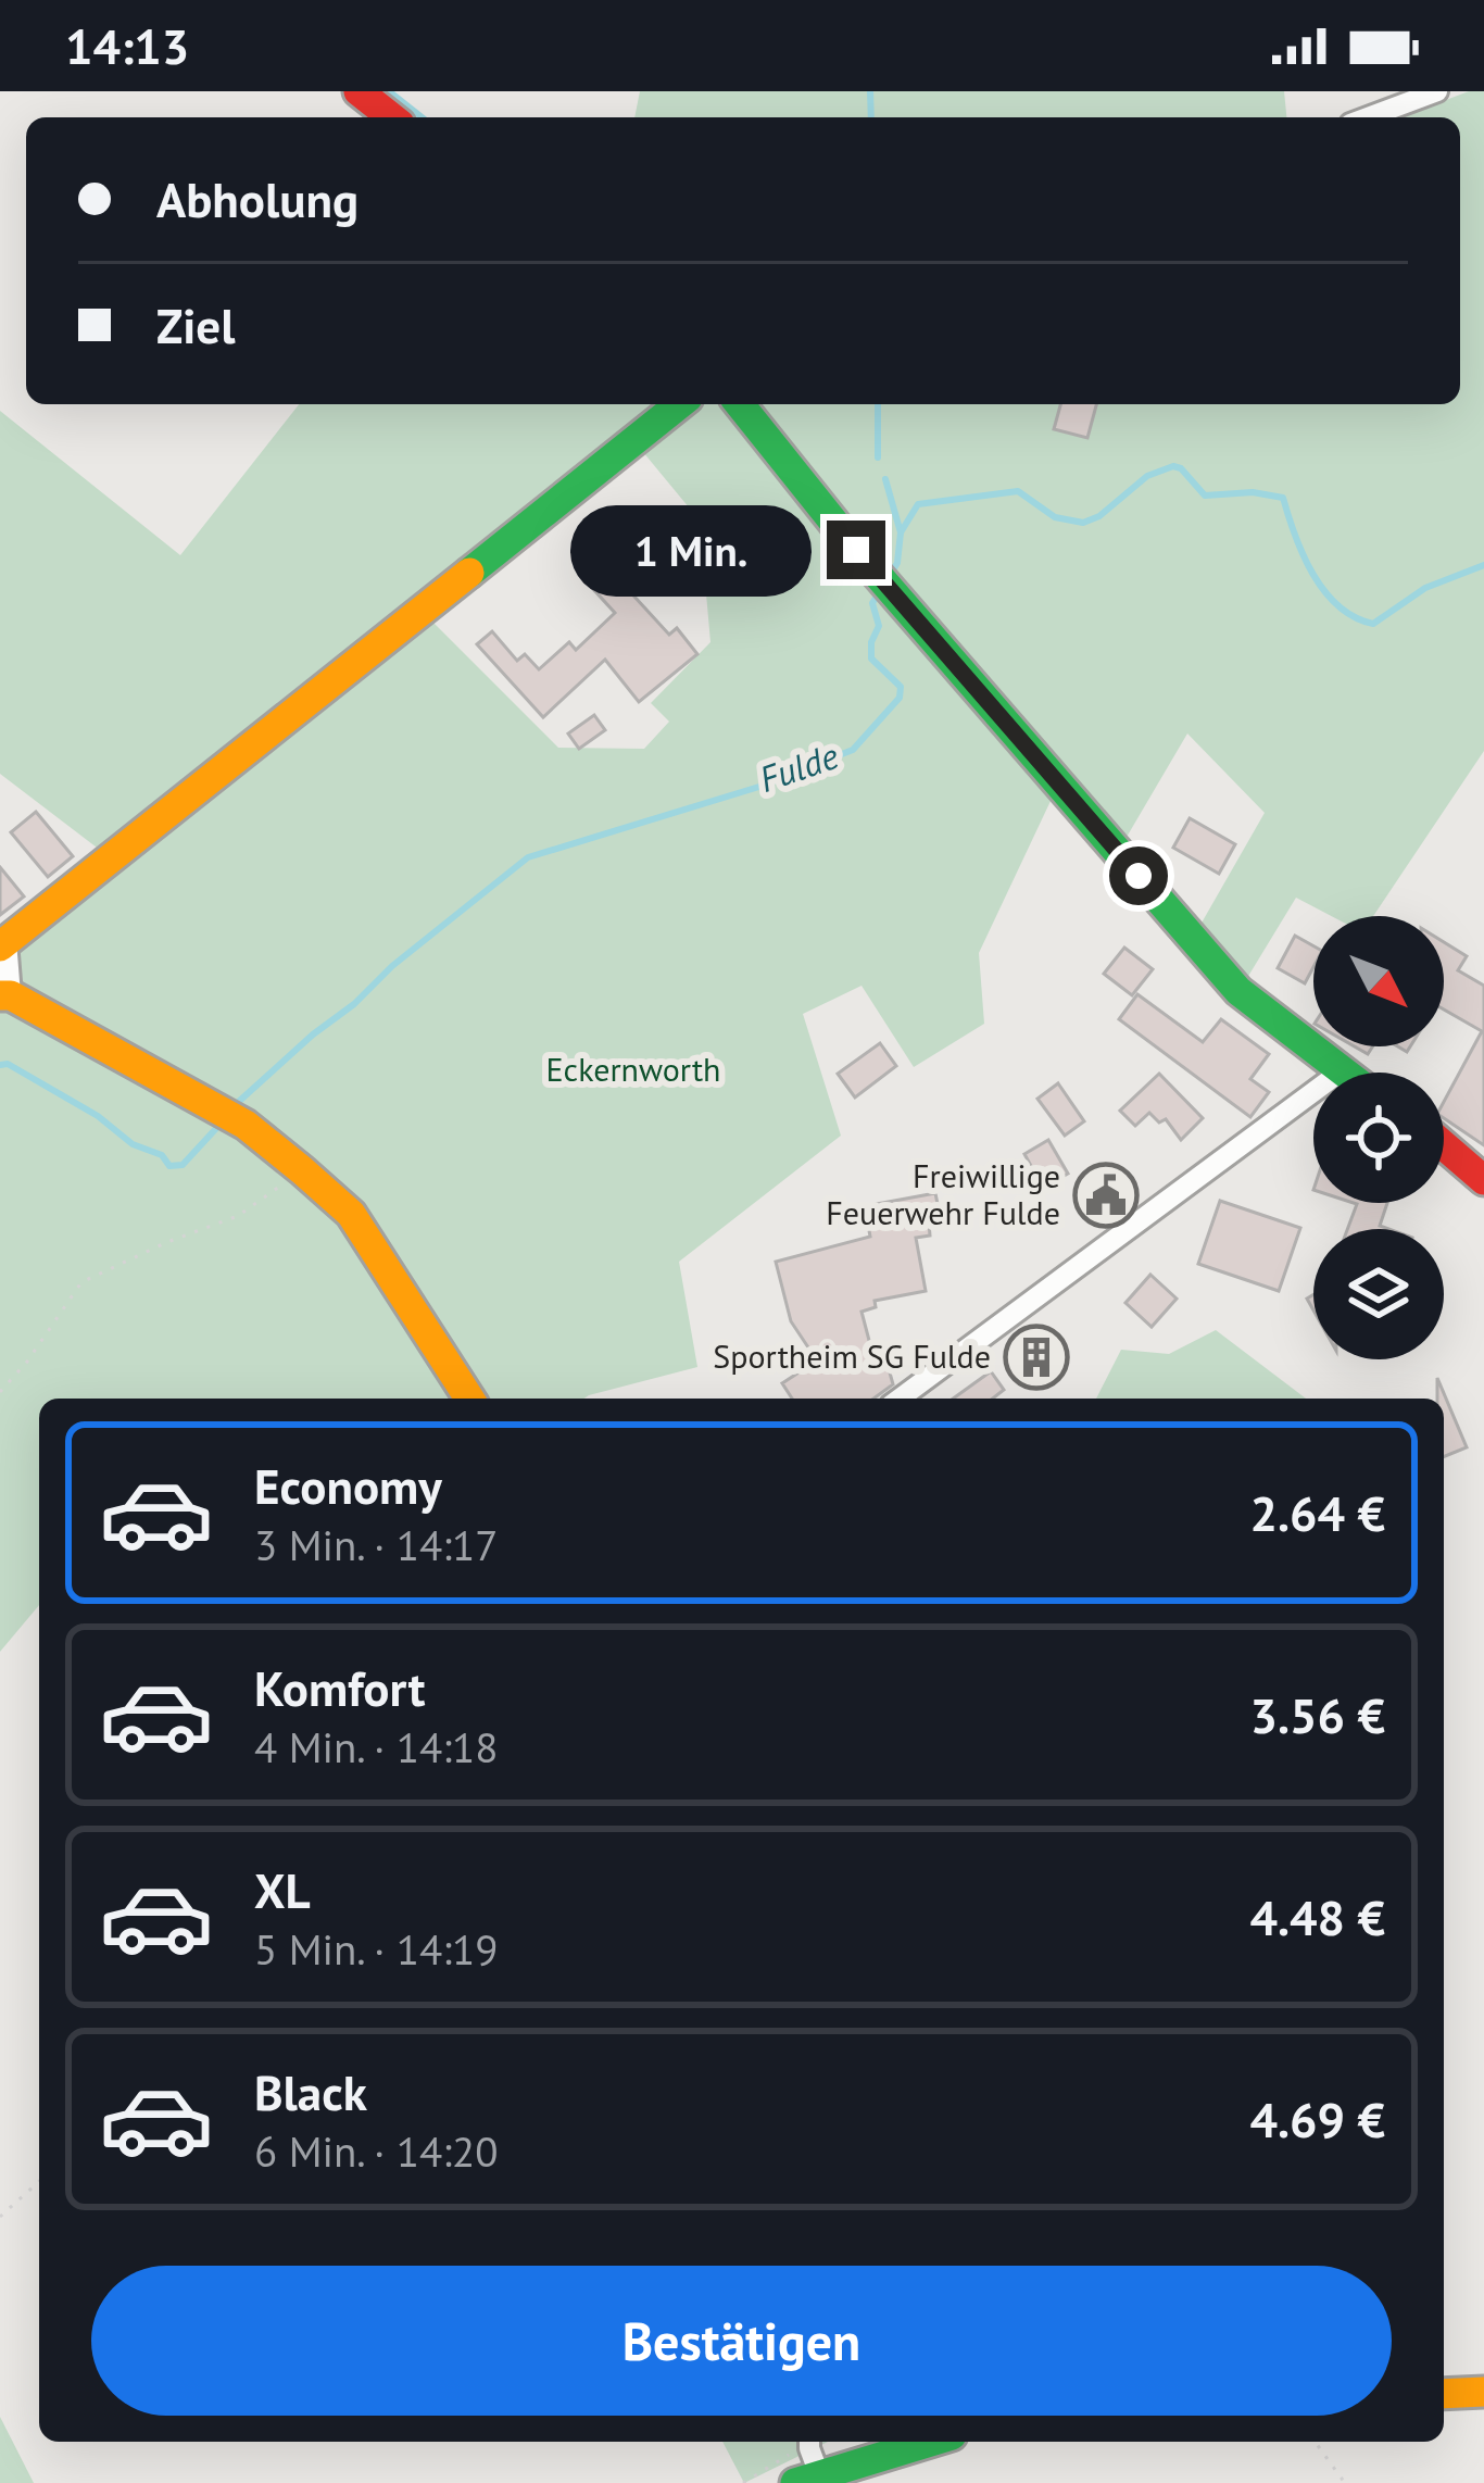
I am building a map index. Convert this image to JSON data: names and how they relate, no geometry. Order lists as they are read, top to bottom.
{
  "water": ["Fulde"],
  "parks": ["Eckernworth"],
  "places": {
    "public building": ["Freiwillige Feuerwehr Fulde"],
    "building": ["Sportheim SG Fulde"]
  },
  "north": "bottom right",
  "page": {
    "status": "14:13",
    "banner": ["Abholung", "Ziel"],
    "bubble": "1 Min.",
    "list": [
      {
        "name": "Economy",
        "note": "3 Min. · 14:17",
        "value": "2.64 €"
      },
      {
        "name": "Komfort",
        "note": "4 Min. · 14:18",
        "value": "3.56 €"
      },
      {
        "name": "XL",
        "note": "5 Min. · 14:19",
        "value": "4.48 €"
      },
      {
        "name": "Black",
        "note": "6 Min. · 14:20",
        "value": "4.69 €"
      }
    ],
    "buttons": "Bestätigen"
  }
}
